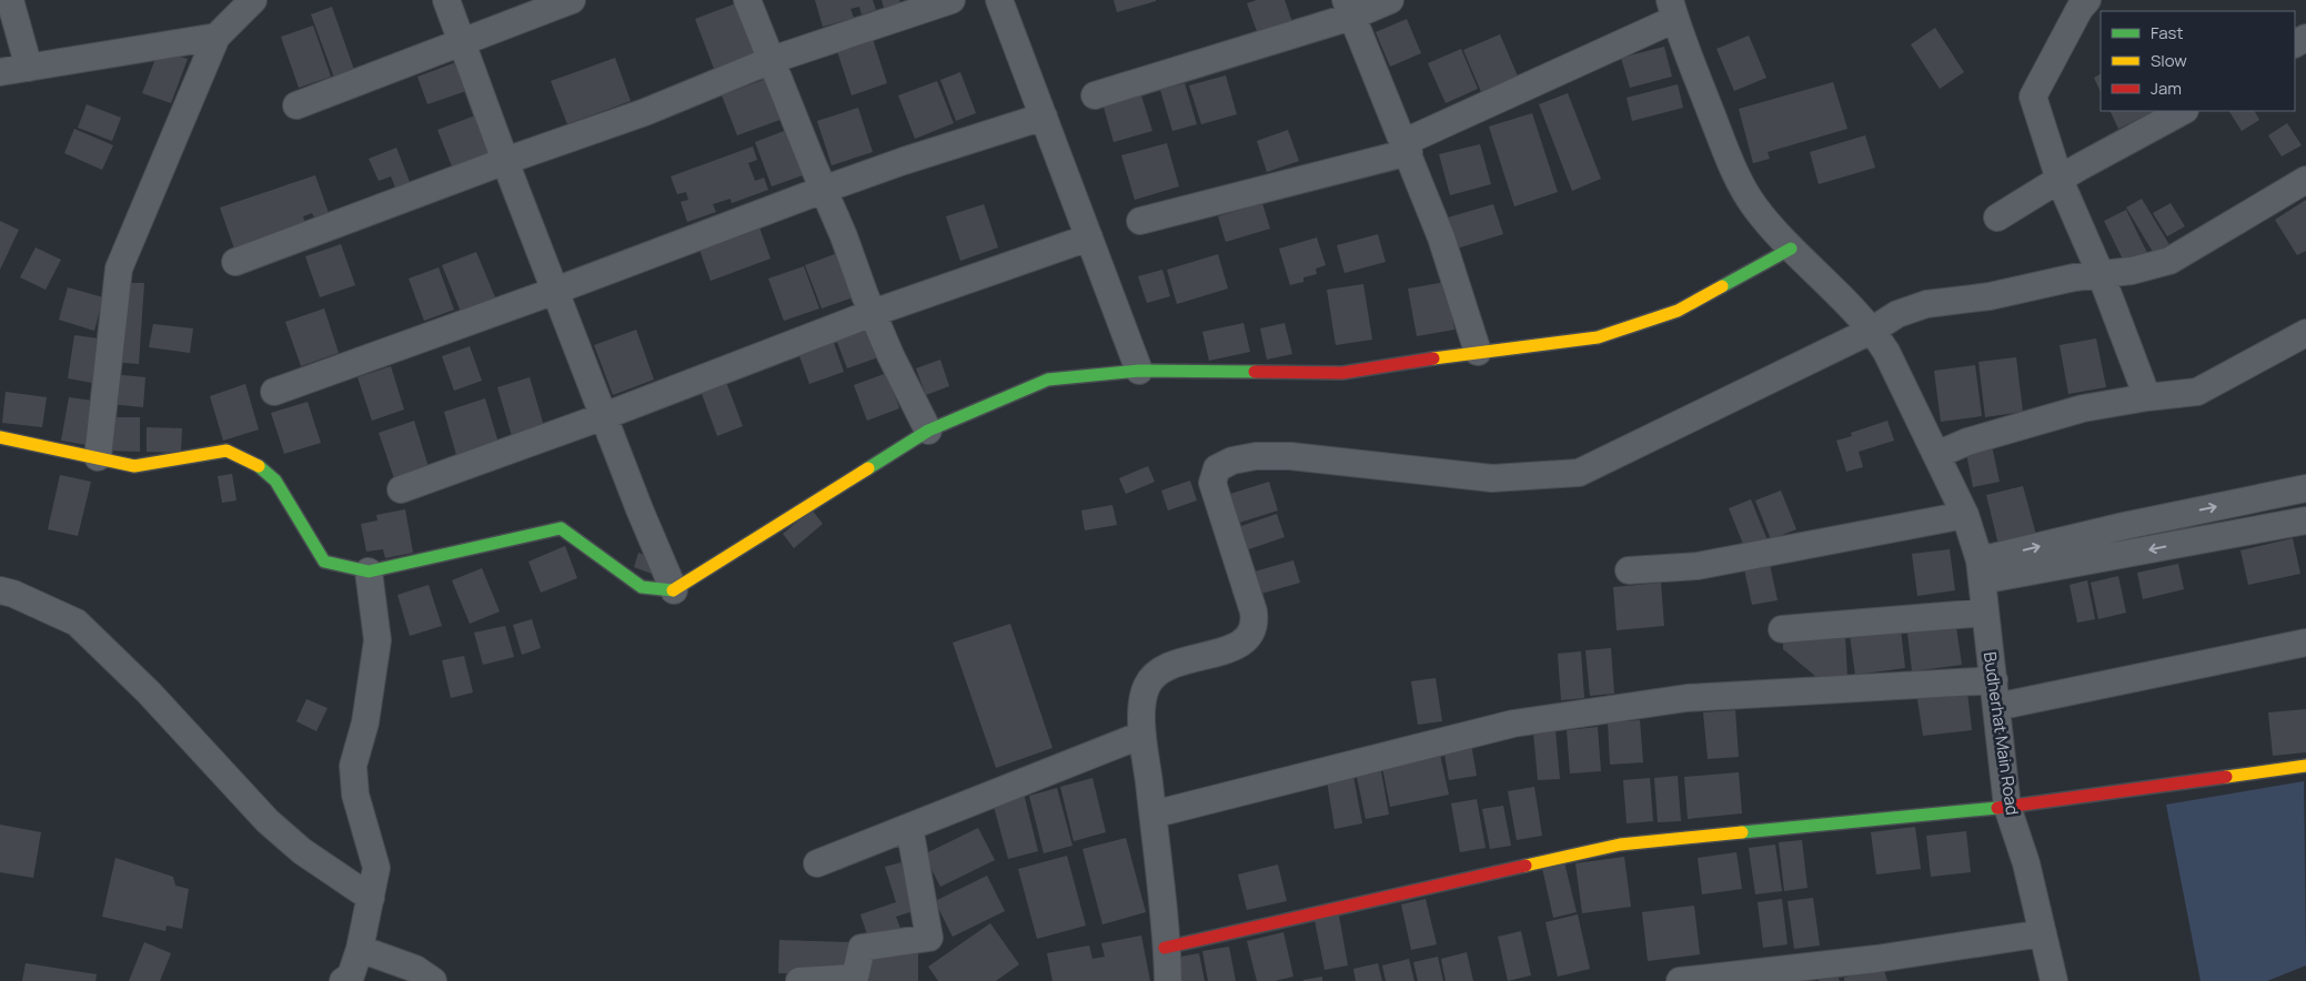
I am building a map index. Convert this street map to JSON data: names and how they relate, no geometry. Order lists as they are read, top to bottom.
{
  "streets": {
    "street": ["Budherhat Main Road"]
  },
  "legend": ["Fast", "Slow", "Jam"]
}
